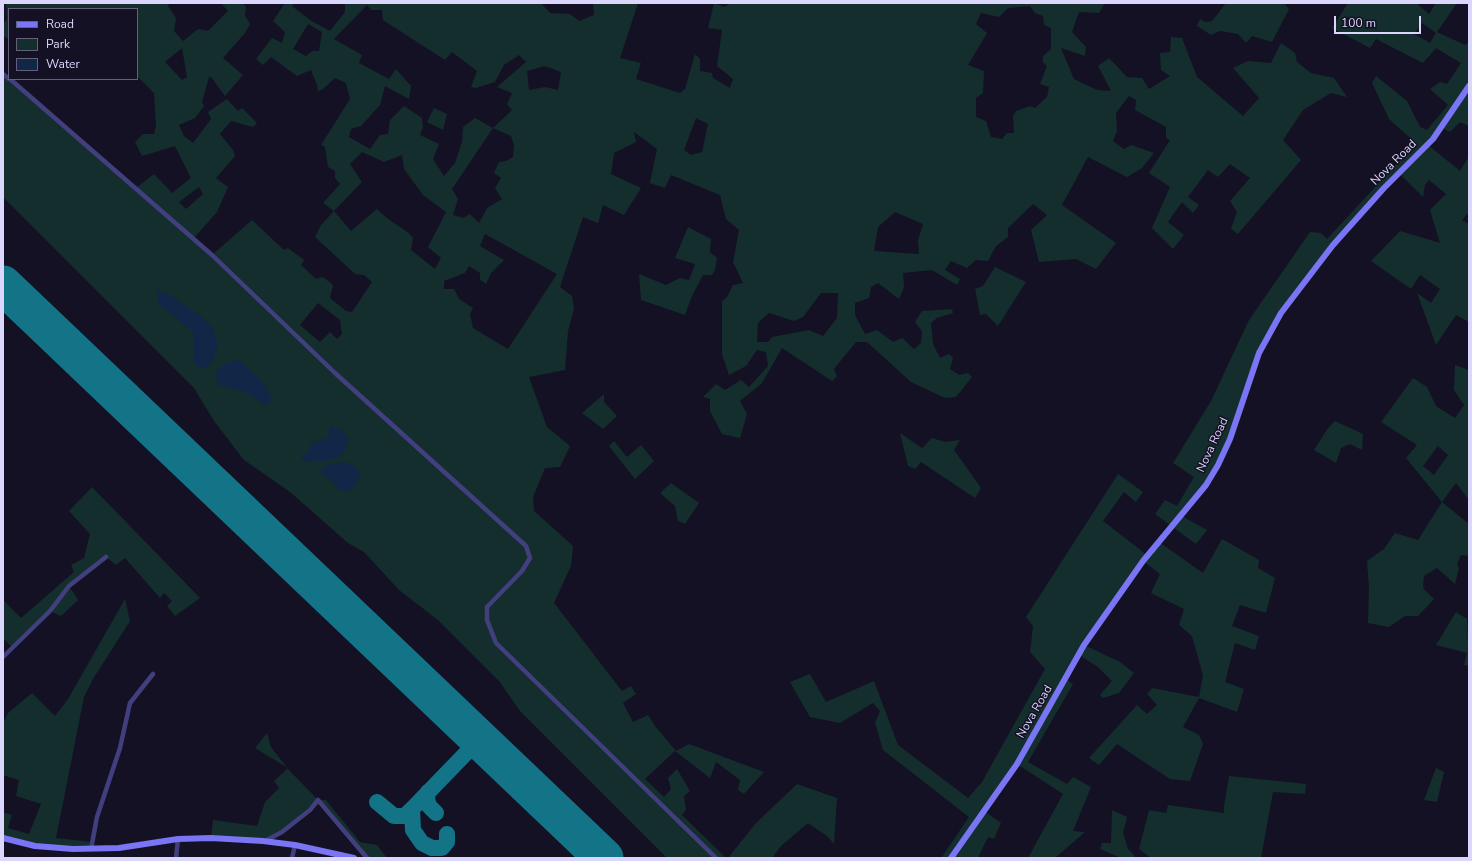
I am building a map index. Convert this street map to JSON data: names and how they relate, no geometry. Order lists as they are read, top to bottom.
{
  "streets": {
    "street": ["Nova Road"]
  },
  "legend": ["Road", "Park", "Water"],
  "scale_bar": "100 m"
}
